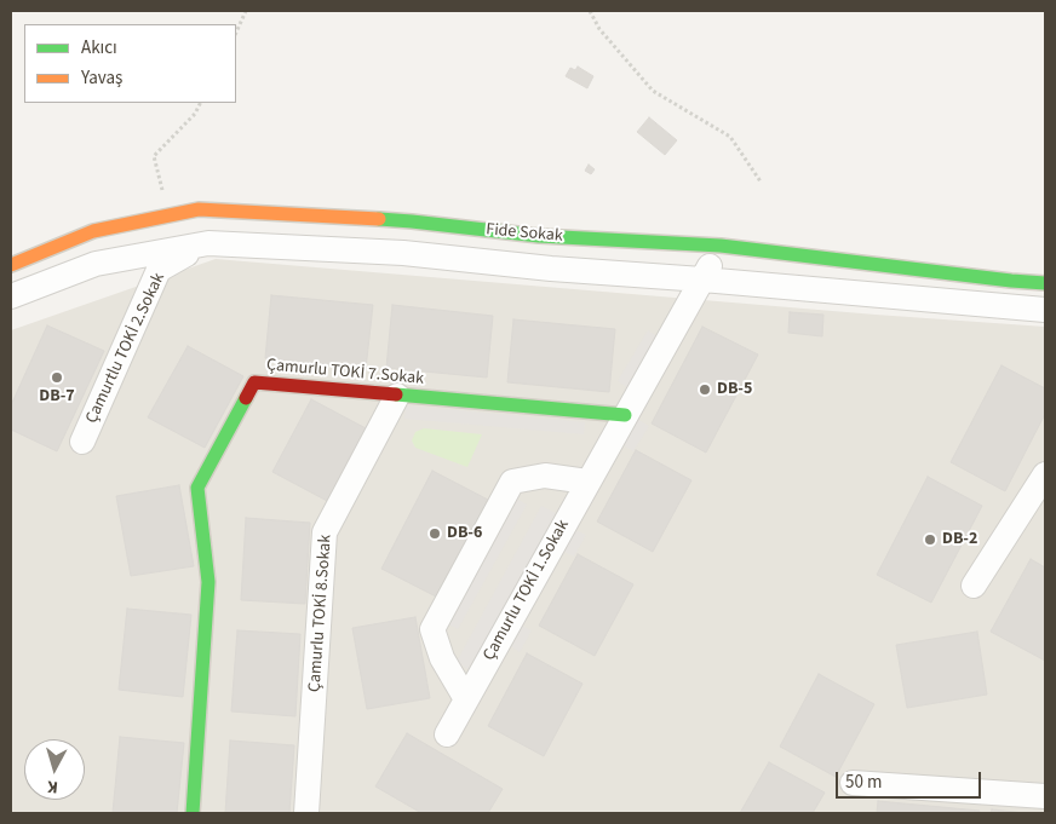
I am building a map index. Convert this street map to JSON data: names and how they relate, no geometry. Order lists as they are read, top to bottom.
{
  "streets": {
    "street": [
      "Fide Sokak",
      "Çamurtlu TOKİ 2.Sokak",
      "Çamurlu TOKİ 7.Sokak",
      "Çamurlu TOKİ 1.Sokak",
      "Çamurlu TOKİ 8.Sokak"
    ]
  },
  "crossings": [
    ["Fide Sokak", "Çamurtlu TOKİ 2.Sokak"],
    ["Fide Sokak", "Çamurlu TOKİ 1.Sokak"],
    ["Çamurlu TOKİ 7.Sokak", "Çamurlu TOKİ 1.Sokak"],
    ["Çamurlu TOKİ 7.Sokak", "Çamurlu TOKİ 8.Sokak"]
  ],
  "places": [
    "DB-7",
    "DB-5",
    "DB-6",
    "DB-2"
  ],
  "legend": ["Akıcı", "Yavaş"],
  "scale_bar": "50 m",
  "north": "bottom"
}
